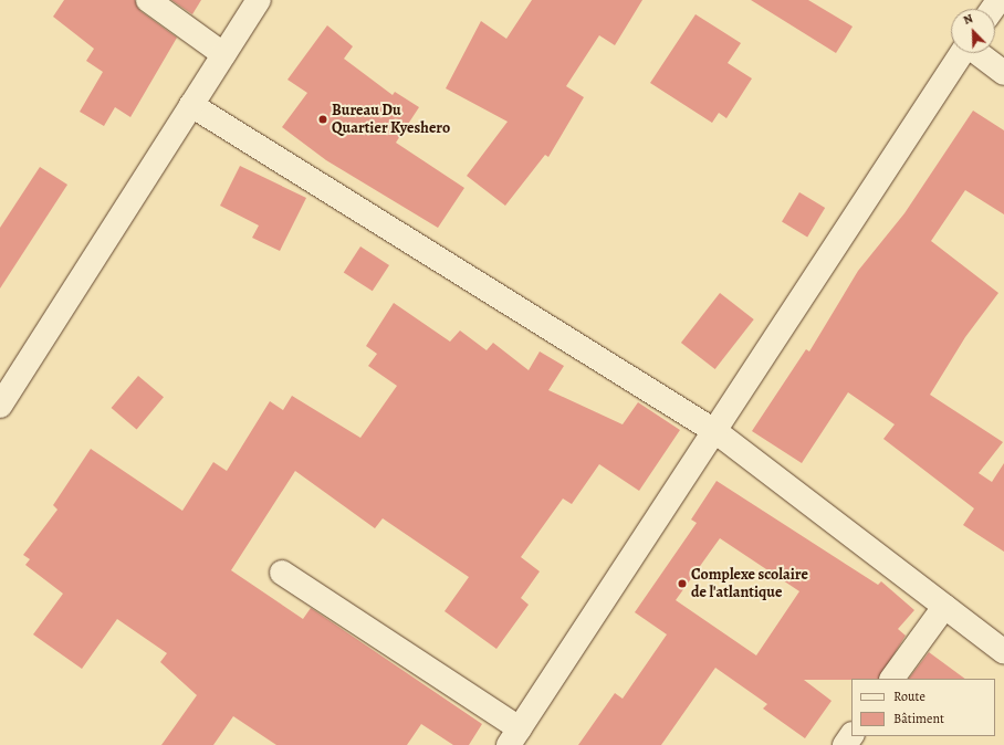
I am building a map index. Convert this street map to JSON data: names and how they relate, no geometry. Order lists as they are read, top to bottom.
{
  "places": ["Bureau Du Quartier Kyeshero", "Complexe scolaire de l'atlantique"],
  "legend": ["Route", "Bâtiment"],
  "north": "top left"
}
